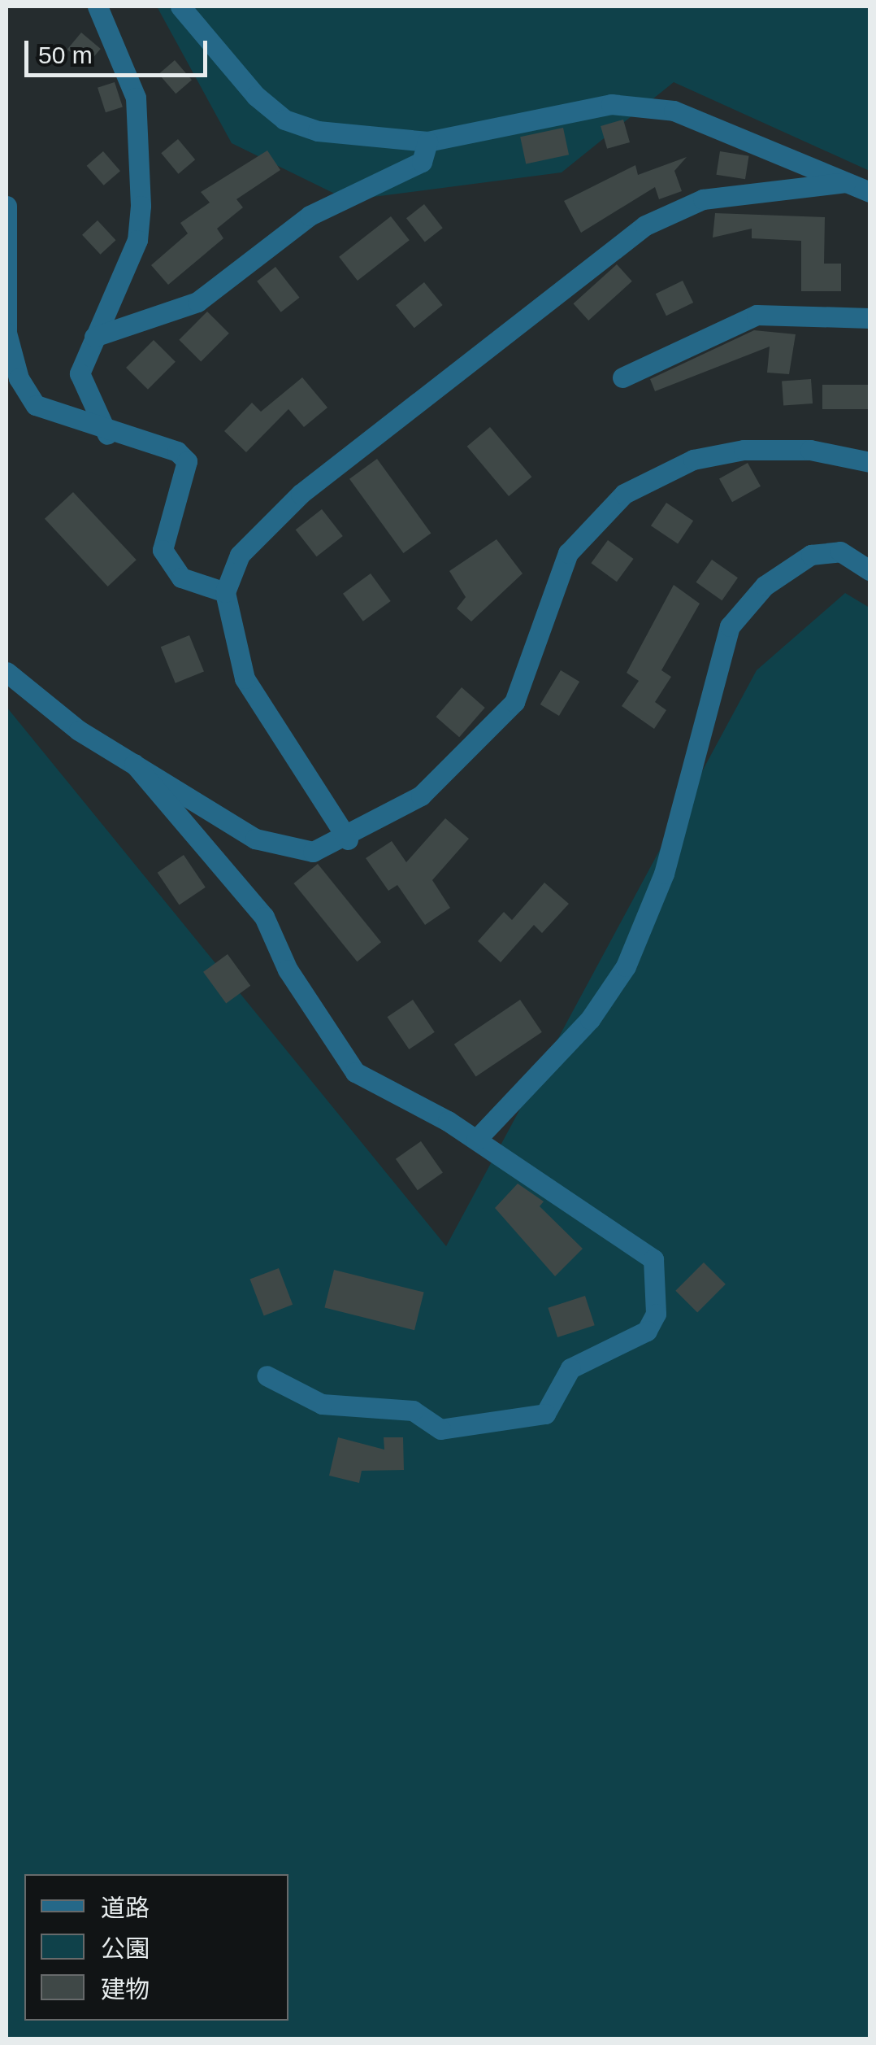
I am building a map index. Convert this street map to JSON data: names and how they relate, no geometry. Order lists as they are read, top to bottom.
{
  "legend": ["道路", "公園", "建物"],
  "scale_bar": "50 m"
}
